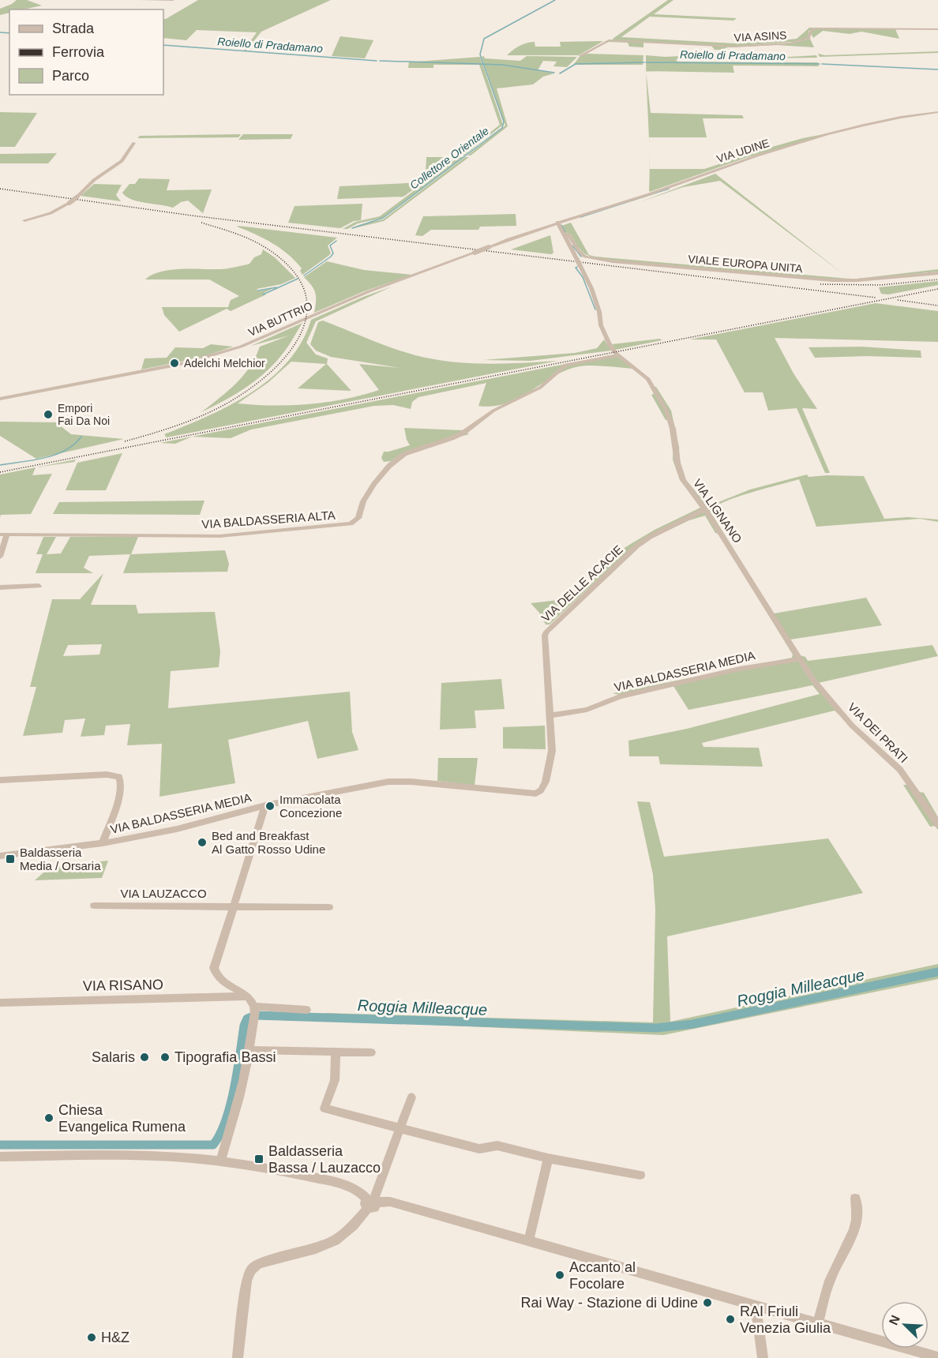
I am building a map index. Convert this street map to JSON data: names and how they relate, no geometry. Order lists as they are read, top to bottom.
{
  "streets": {
    "street": [
      "VIA ASINS",
      "VIA UDINE",
      "VIALE EUROPA UNITA",
      "VIA BUTTRIO",
      "VIA LIGNANO",
      "VIA BALDASSERIA ALTA",
      "VIA DELLE ACACIE",
      "VIA BALDASSERIA MEDIA",
      "VIA DEI PRATI",
      "VIA LAUZACCO",
      "VIA RISANO"
    ]
  },
  "crossings": [
    ["VIA UDINE", "VIA BUTTRIO"],
    ["VIA UDINE", "VIA LIGNANO"],
    ["VIALE EUROPA UNITA", "VIA LIGNANO"],
    ["VIA BUTTRIO", "VIA LIGNANO"],
    ["VIA LIGNANO", "VIA BALDASSERIA ALTA"],
    ["VIA LIGNANO", "VIA DELLE ACACIE"],
    ["VIA LIGNANO", "VIA BALDASSERIA MEDIA"],
    ["VIA LIGNANO", "VIA DEI PRATI"],
    ["VIA DELLE ACACIE", "VIA BALDASSERIA MEDIA"],
    ["VIA BALDASSERIA MEDIA", "VIA DEI PRATI"]
  ],
  "water": ["Roiello di Pradamano", "Collettore Orientale", "Roggia Milleacque"],
  "places": {
    "other": [
      "Adelchi Melchior",
      "Empori Fai Da Noi",
      "Immacolata Concezione",
      "Bed and Breakfast Al Gatto Rosso Udine",
      "Salaris",
      "Tipografia Bassi",
      "Chiesa Evangelica Rumena",
      "Accanto al Focolare",
      "Rai Way - Stazione di Udine",
      "RAI Friuli Venezia Giulia",
      "H&Z"
    ],
    "transit": ["Baldasseria Media / Orsaria", "Baldasseria Bassa / Lauzacco"]
  },
  "legend": ["Strada", "Ferrovia", "Parco"],
  "north": "top left"
}
